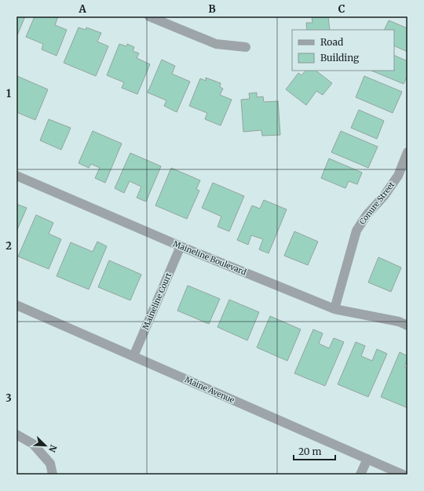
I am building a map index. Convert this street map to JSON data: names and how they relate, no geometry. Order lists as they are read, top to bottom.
{
  "streets": {
    "street": [
      "Conure Street",
      "Maineline Boulevard",
      "Maineline Court",
      "Maine Avenue"
    ]
  },
  "crossings": [
    ["Conure Street", "Maineline Boulevard"],
    ["Maineline Boulevard", "Maineline Court"],
    ["Maineline Court", "Maine Avenue"]
  ],
  "legend": ["Road", "Building"],
  "scale_bar": "20 m",
  "north": "bottom right",
  "grid": {
    "columns": ["A", "B", "C"],
    "rows": ["1", "2", "3"]
  }
}
